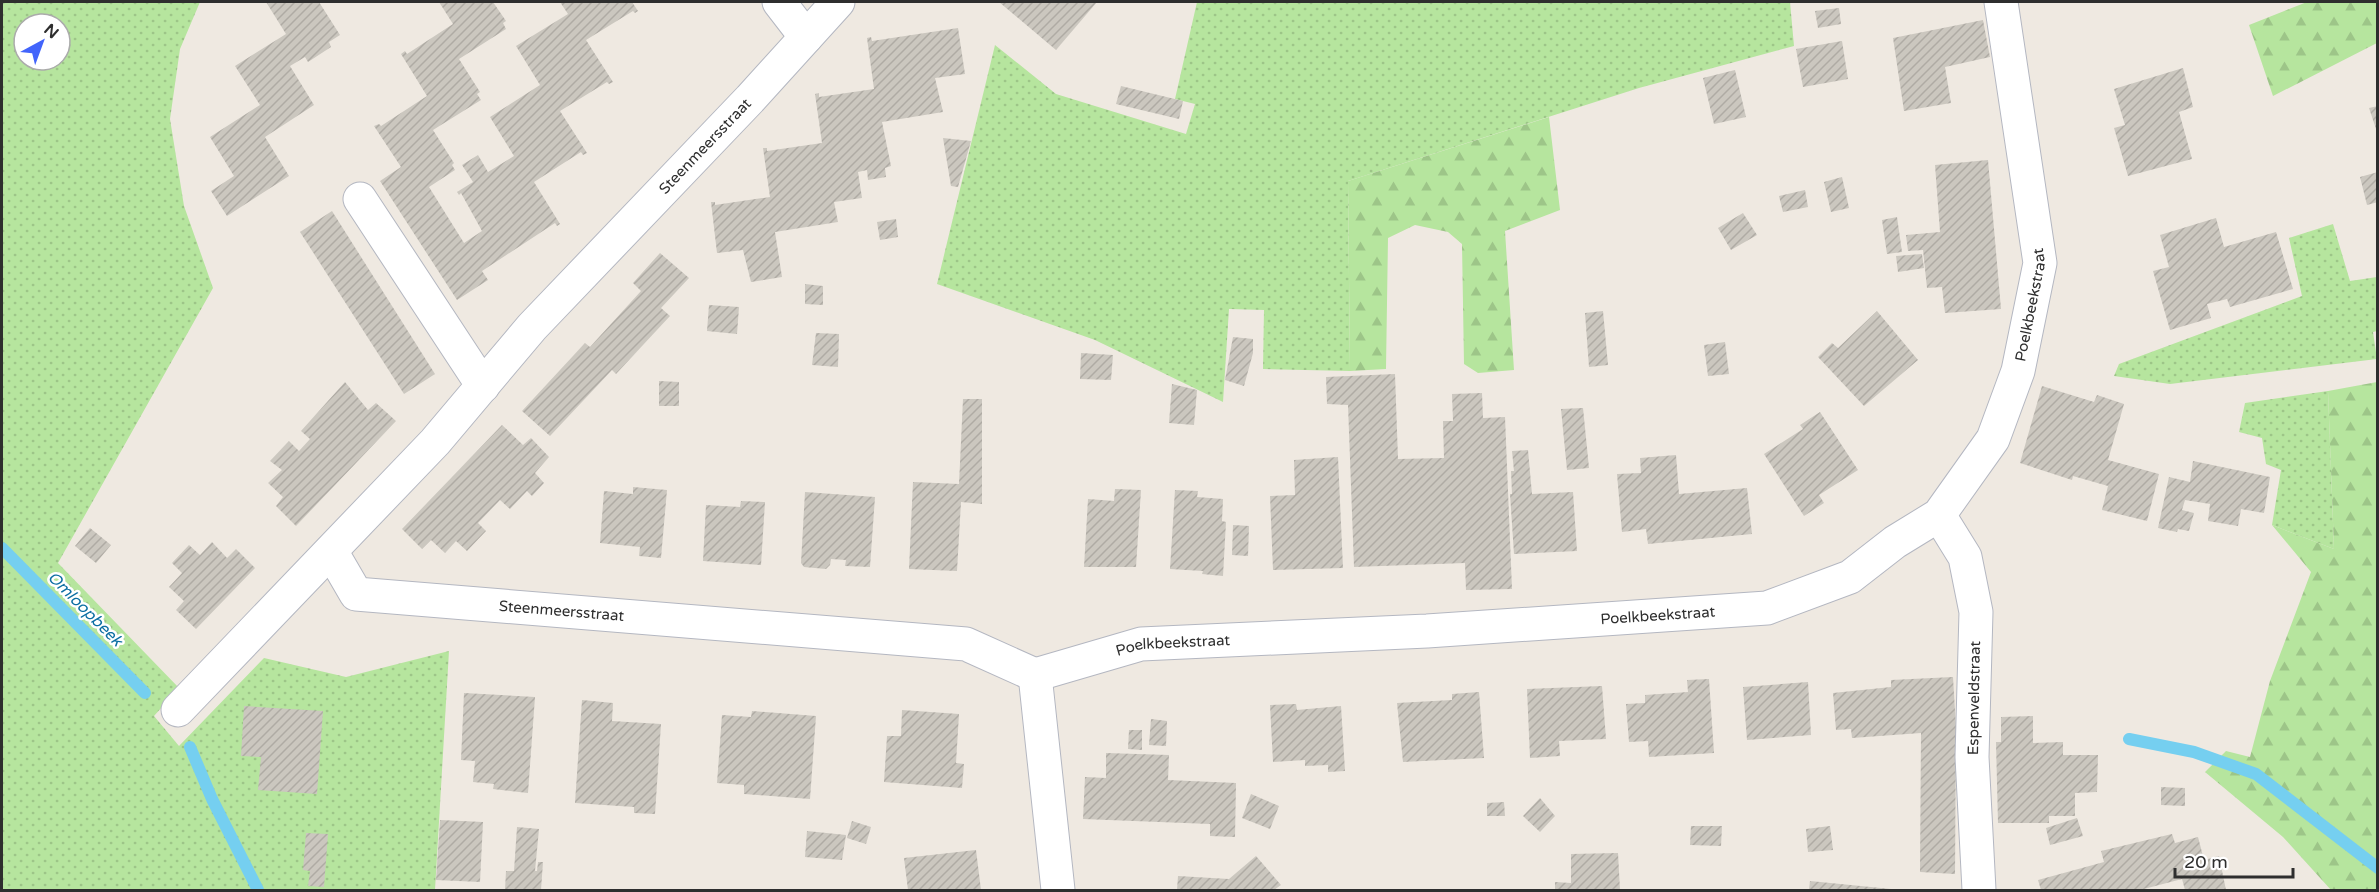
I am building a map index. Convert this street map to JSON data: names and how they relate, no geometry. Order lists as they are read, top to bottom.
{
  "streets": {
    "street": ["Steenmeersstraat", "Poelkbeekstraat", "Espenveldstraat"]
  },
  "crossings": [
    ["Steenmeersstraat", "Poelkbeekstraat"],
    ["Poelkbeekstraat", "Espenveldstraat"]
  ],
  "water": ["Omloopbeek"],
  "scale_bar": "20 m",
  "north": "top right"
}
